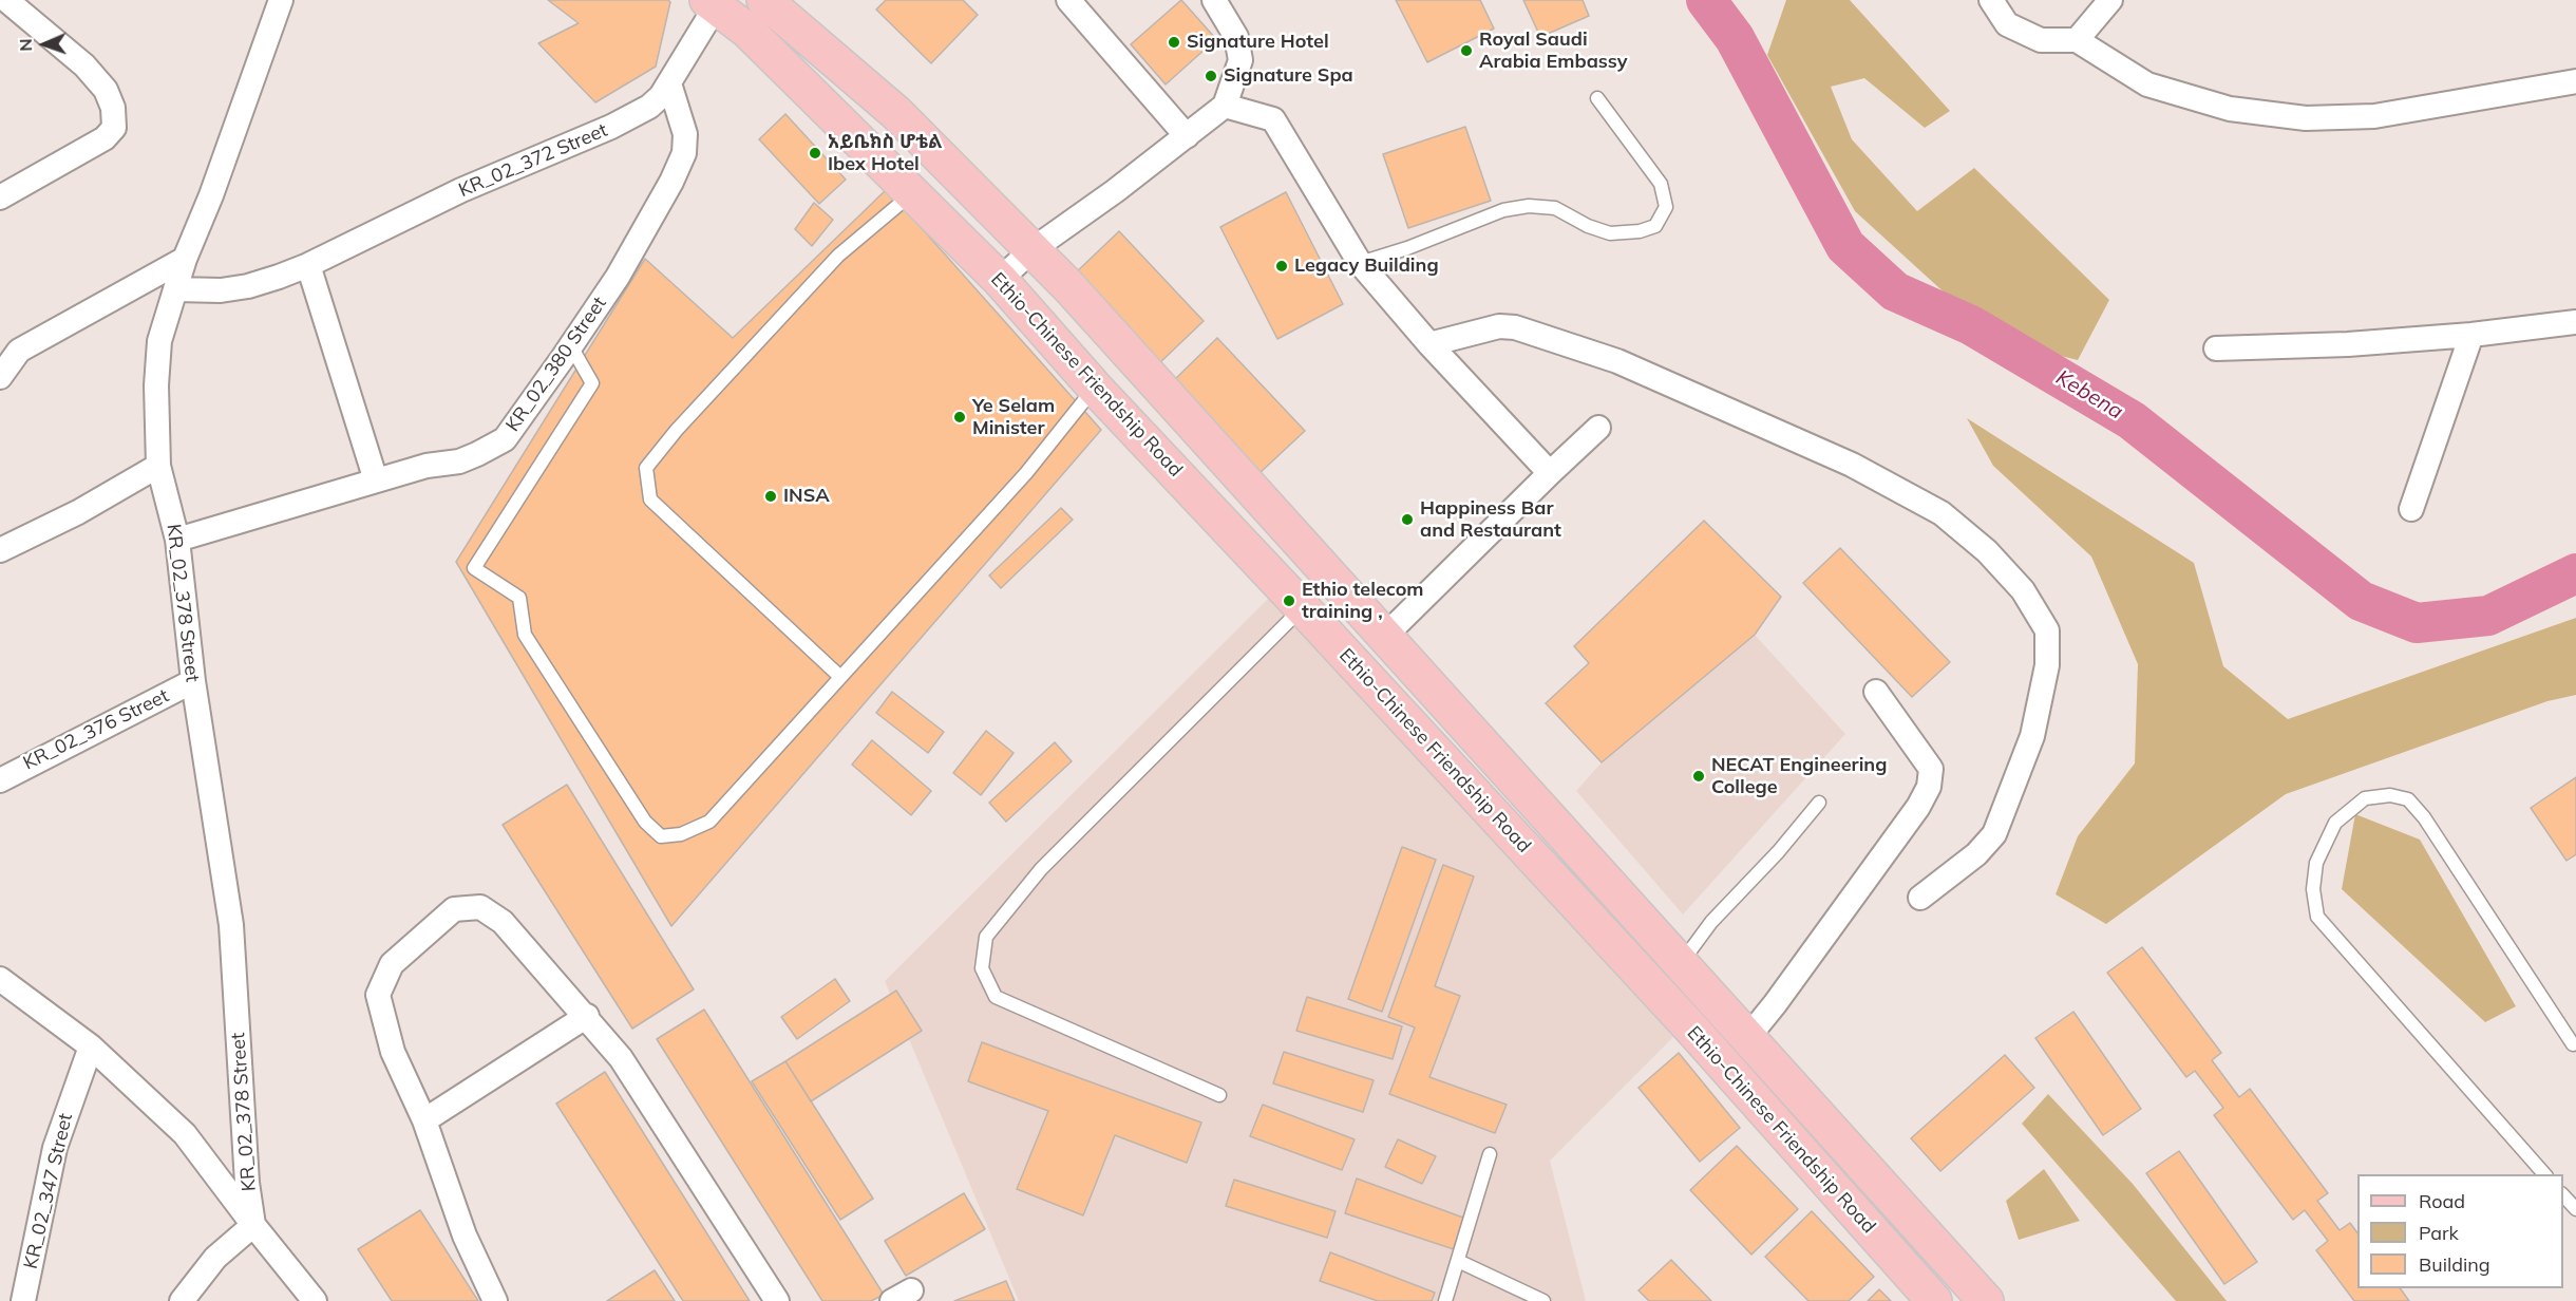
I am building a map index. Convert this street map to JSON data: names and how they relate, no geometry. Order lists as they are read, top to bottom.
{
  "streets": {
    "main road": ["Ethio-Chinese Friendship Road"],
    "street": [
      "KR_02_372 Street",
      "KR_02_380 Street",
      "KR_02_378 Street",
      "KR_02_376 Street",
      "KR_02_347 Street"
    ]
  },
  "crossings": [
    ["KR_02_372 Street", "KR_02_380 Street"],
    ["KR_02_372 Street", "Ethio-Chinese Friendship Road"],
    ["KR_02_372 Street", "KR_02_378 Street"],
    ["KR_02_380 Street", "KR_02_378 Street"],
    ["KR_02_378 Street", "KR_02_376 Street"]
  ],
  "water": ["Kebena"],
  "places": [
    "Signature Hotel",
    "Royal Saudi Arabia Embassy",
    "Signature Spa",
    "አይቤክስ ሆቴል Ibex Hotel",
    "Legacy Building",
    "Ye Selam Minister",
    "INSA",
    "Happiness Bar and Restaurant",
    "Ethio telecom training ,",
    "NECAT Engineering College"
  ],
  "legend": ["Road", "Park", "Building"],
  "north": "left"
}
